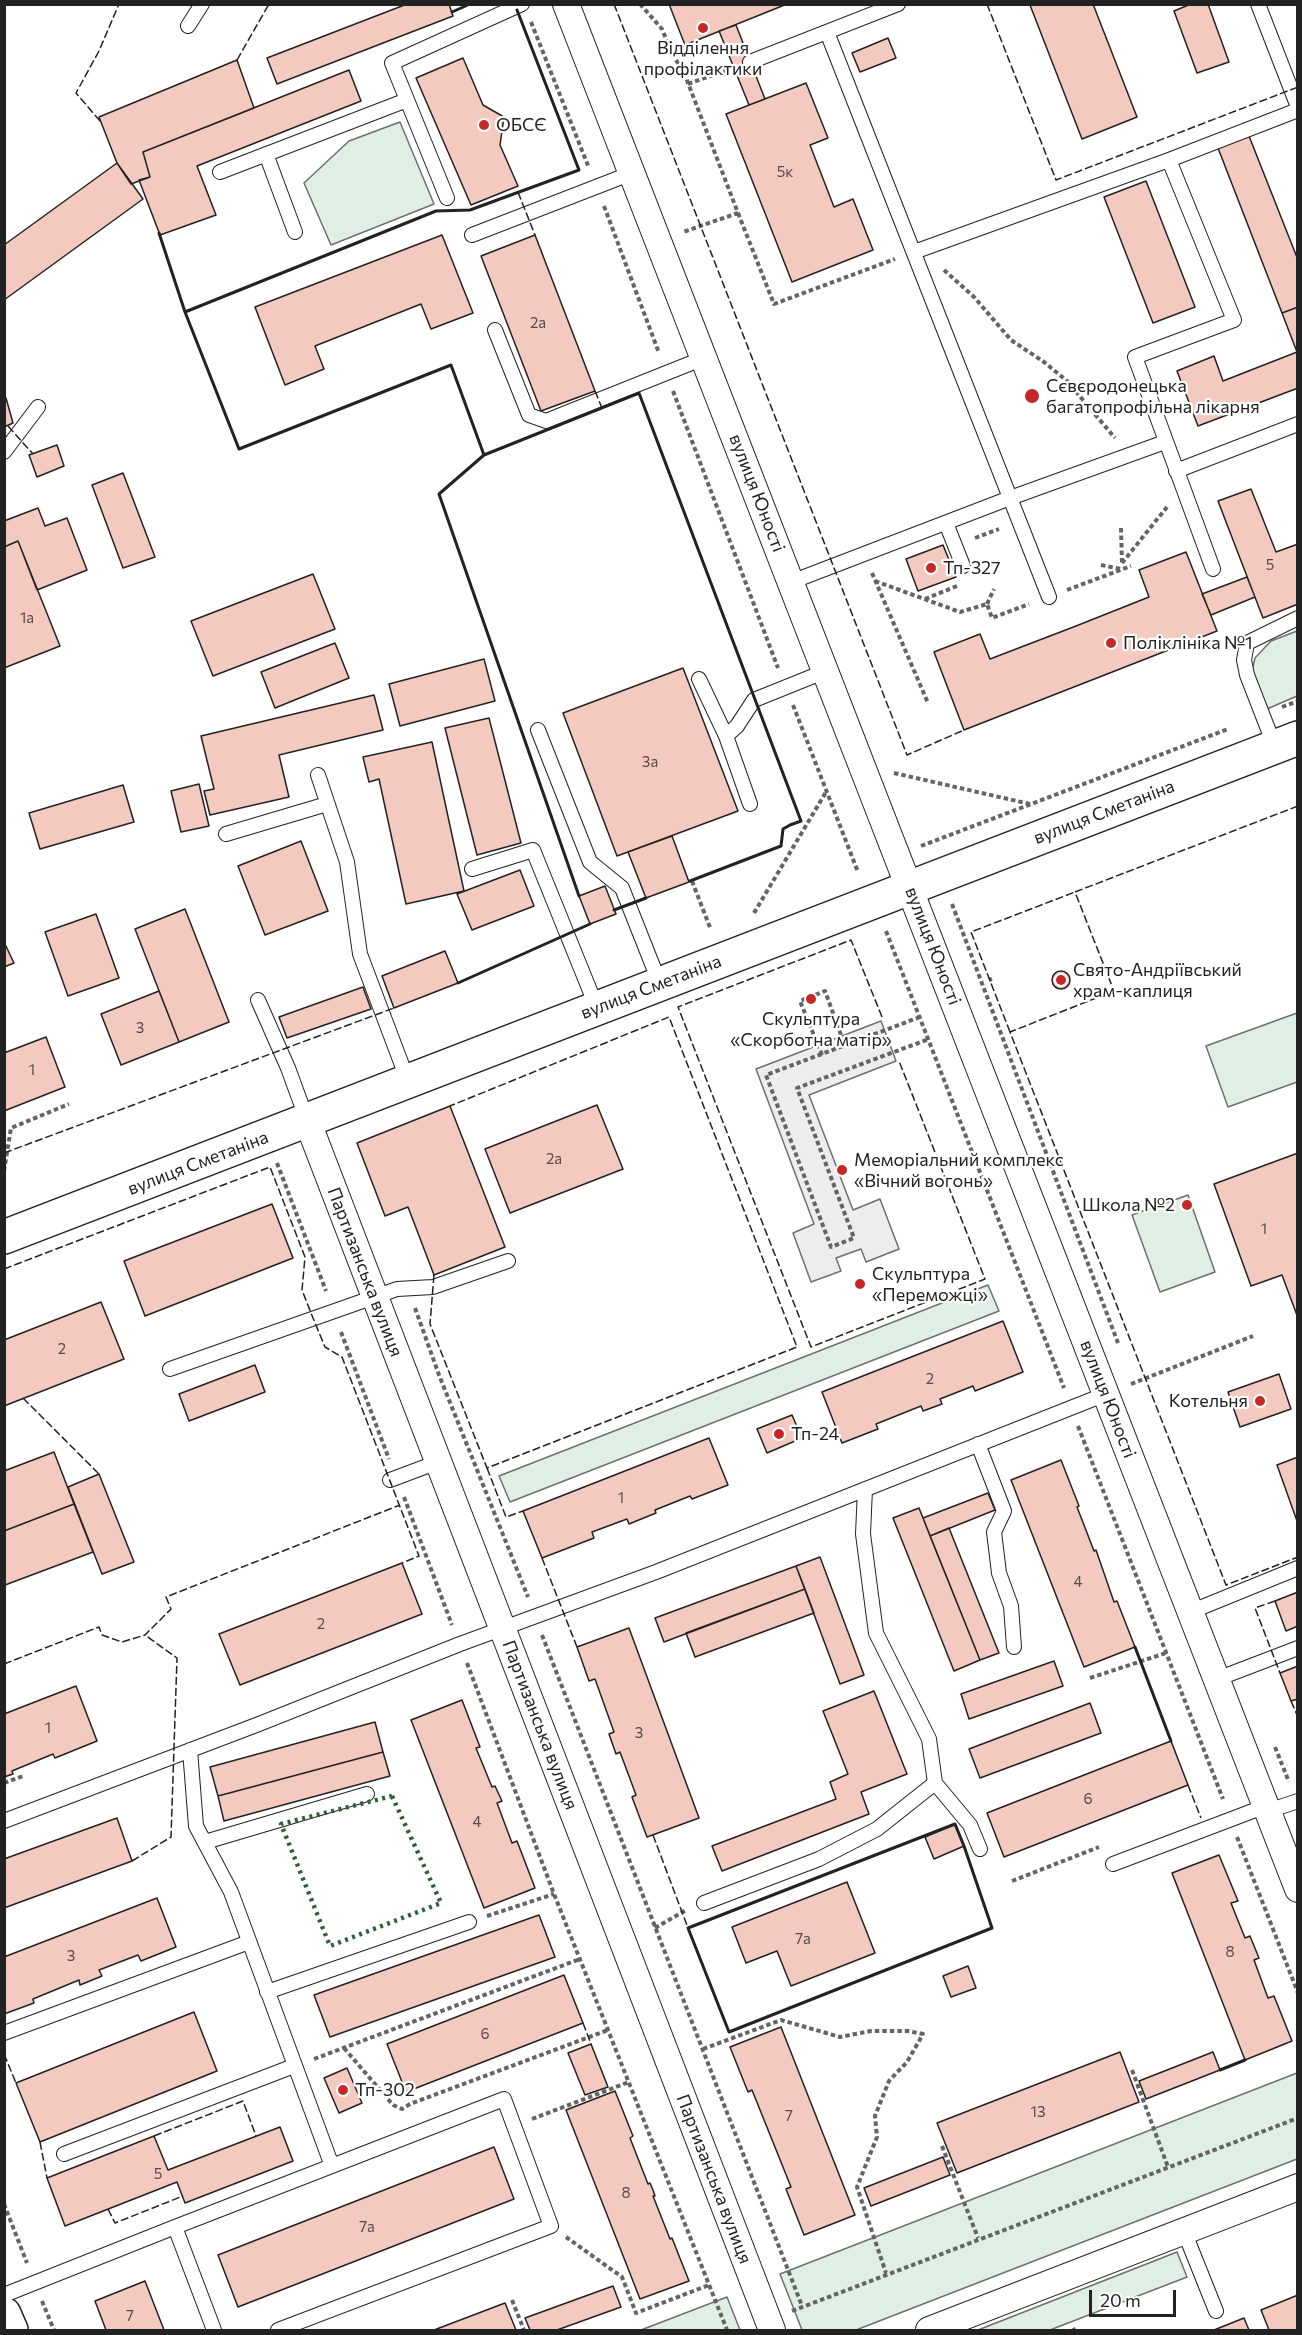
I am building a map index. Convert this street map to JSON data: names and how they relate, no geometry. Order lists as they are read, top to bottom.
{
  "streets": {
    "street": ["вулиця Юності", "вулиця Сметаніна", "Партизанська вулиця"]
  },
  "crossings": [
    ["вулиця Юності", "вулиця Сметаніна"],
    ["вулиця Сметаніна", "Партизанська вулиця"]
  ],
  "places": [
    "Відділення профілактики",
    "ОБСЄ",
    "Сєвєродонецька багатопрофільна лікарня",
    "Тп-327",
    "Поліклініка №1",
    "Свято-Андріївський храм-каплиця",
    "Скульптура «Скорботна матір»",
    "Меморіальний комплекс «Вічний вогонь»",
    "Школа №2",
    "Скульптура «Переможці»",
    "Котельня",
    "Тп-24",
    "Тп-302"
  ],
  "house_numbers": [
    "5к",
    "2а",
    "5",
    "1а",
    "3а",
    "3",
    "1",
    "2а",
    "1",
    "2",
    "2",
    "1",
    "4",
    "2",
    "1",
    "3",
    "6",
    "4",
    "7а",
    "8",
    "3",
    "6",
    "13",
    "7",
    "5",
    "8",
    "7а",
    "7"
  ],
  "scale_bar": "20 m"
}
